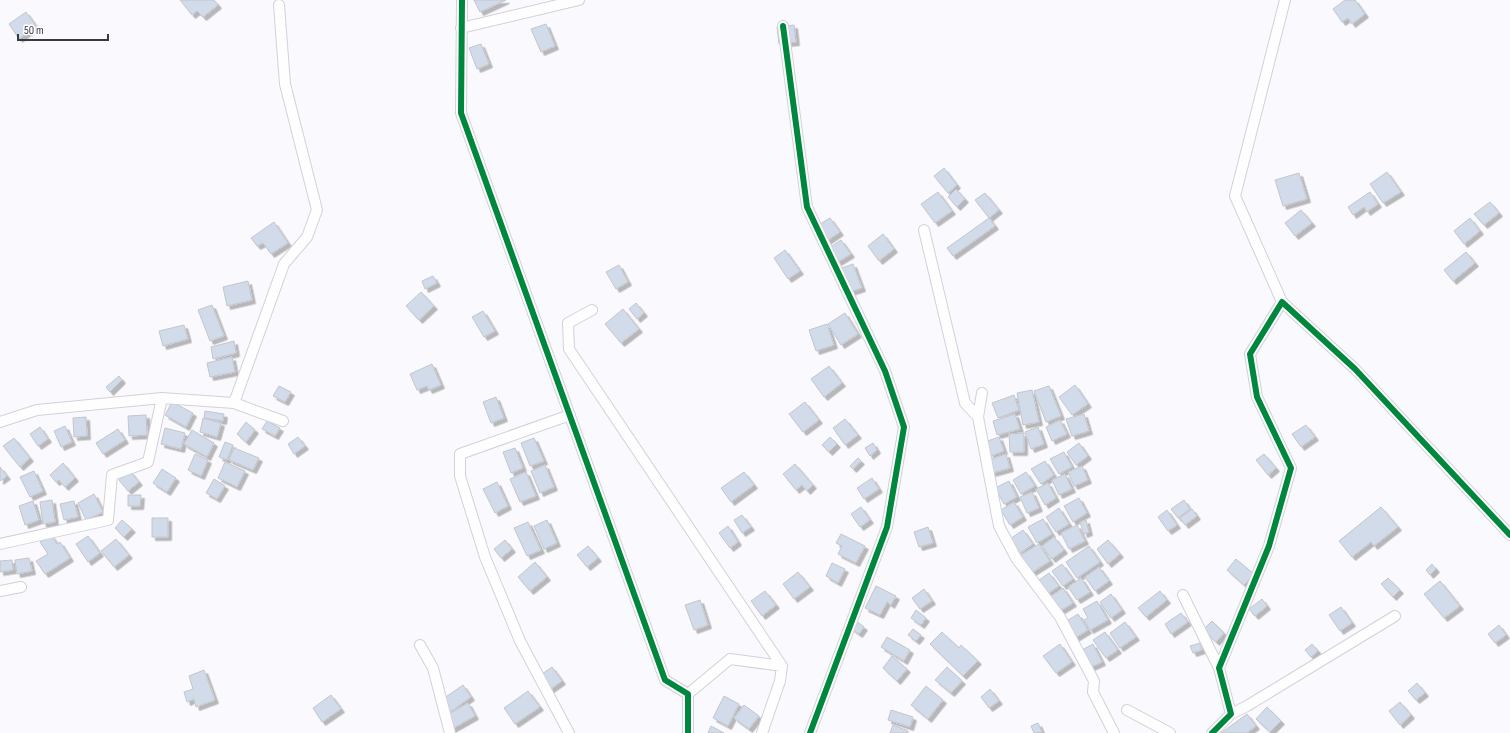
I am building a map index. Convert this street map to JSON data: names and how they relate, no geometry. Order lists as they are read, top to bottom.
{
  "scale_bar": "50 m"
}
